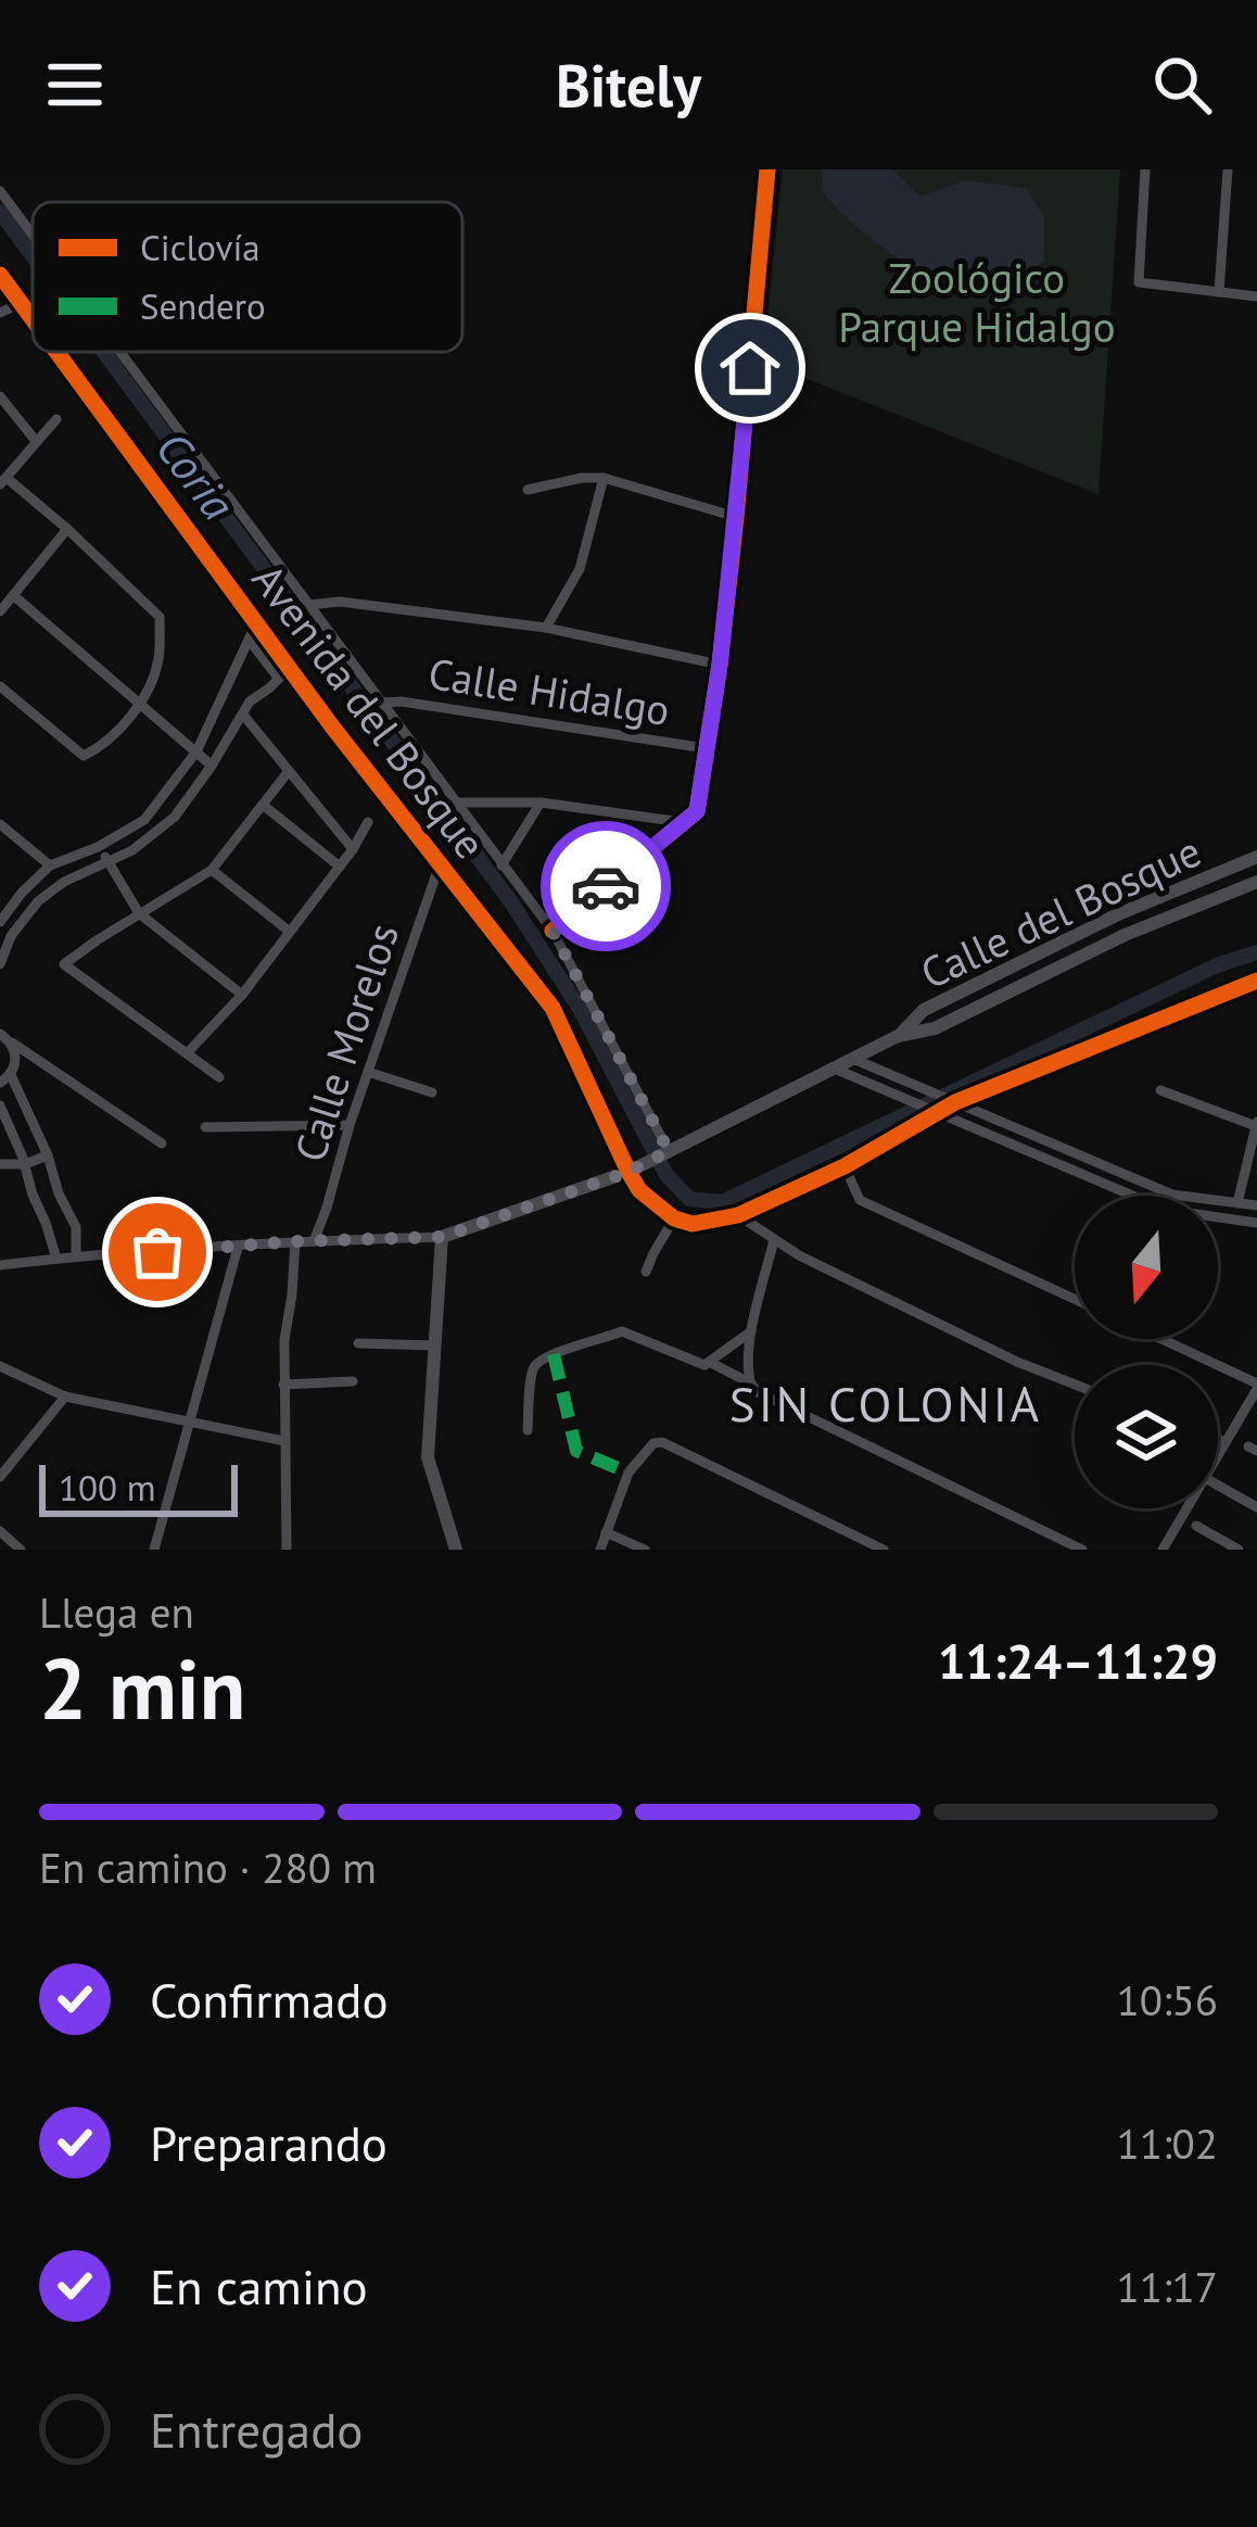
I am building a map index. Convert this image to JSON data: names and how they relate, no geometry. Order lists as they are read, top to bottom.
{
  "streets": {
    "street": [
      "Calle Hidalgo",
      "Avenida del Bosque",
      "Calle del Bosque",
      "Calle Morelos"
    ]
  },
  "crossings": [
    ["Avenida del Bosque", "Calle del Bosque"],
    ["Avenida del Bosque", "Calle Morelos"]
  ],
  "districts": ["SIN COLONIA"],
  "water": ["Coria"],
  "parks": ["Zoológico Parque Hidalgo"],
  "legend": ["Ciclovía", "Sendero"],
  "scale_bar": "100 m",
  "north": "bottom",
  "page": {
    "header": "Bitely",
    "scale": "100 m",
    "heading": ["2 min", "Llega en", "11:24–11:29"],
    "bar": "En camino · 280 m",
    "list": [
      ["Confirmado", "10:56"],
      ["Preparando", "11:02"],
      ["En camino", "11:17"],
      "Entregado"
    ]
  }
}
